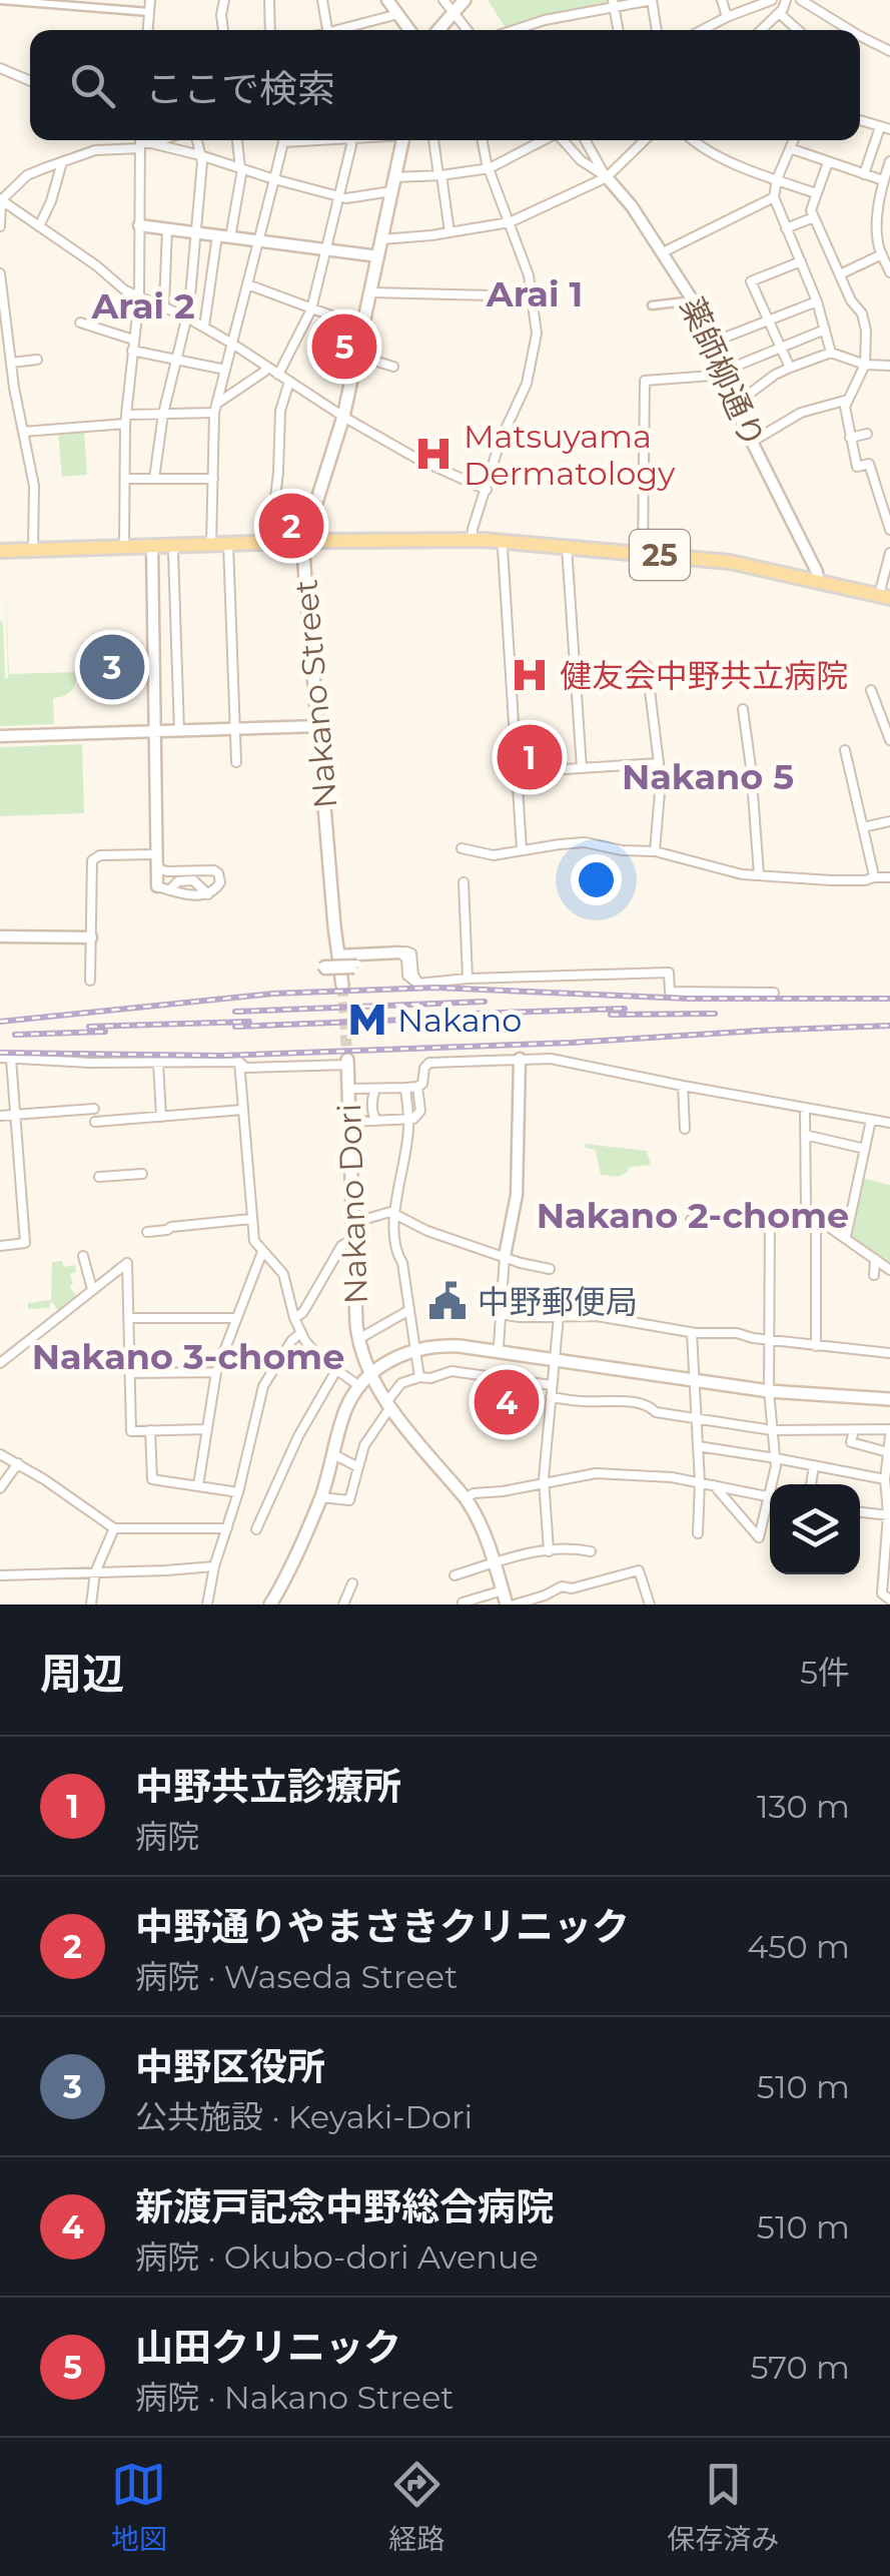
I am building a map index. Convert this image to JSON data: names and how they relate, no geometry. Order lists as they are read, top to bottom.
{
  "streets": {
    "main road": ["25", "Nakano Street", "Nakano Dori"],
    "street": ["薬師柳通り"]
  },
  "crossings": [
    ["薬師柳通り", "25"],
    ["25", "Nakano Street"]
  ],
  "districts": [
    "Arai 1",
    "Arai 2",
    "Nakano 5",
    "Nakano 2-chome",
    "Nakano 3-chome"
  ],
  "places": {
    "hospital": ["Matsuyama Dermatology", "健友会中野共立病院"],
    "metro station": ["Nakano"],
    "public building": ["中野郵便局"]
  },
  "page": {
    "search": "ここで検索",
    "pins": [
      "5",
      "2",
      "3",
      "1",
      "4"
    ],
    "heading": ["周辺", "5件"],
    "list": [
      {
        "mark": "1",
        "name": "中野共立診療所",
        "note": "病院",
        "value": "130 m"
      },
      {
        "mark": "2",
        "name": "中野通りやまさきクリニック",
        "note": "病院 · Waseda Street",
        "value": "450 m"
      },
      {
        "mark": "3",
        "name": "中野区役所",
        "note": "公共施設 · Keyaki-Dori",
        "value": "510 m"
      },
      {
        "mark": "4",
        "name": "新渡戸記念中野総合病院",
        "note": "病院 · Okubo-dori Avenue",
        "value": "510 m"
      },
      {
        "mark": "5",
        "name": "山田クリニック",
        "note": "病院 · Nakano Street",
        "value": "570 m"
      }
    ],
    "nav": ["地図", "経路", "保存済み"]
  }
}
